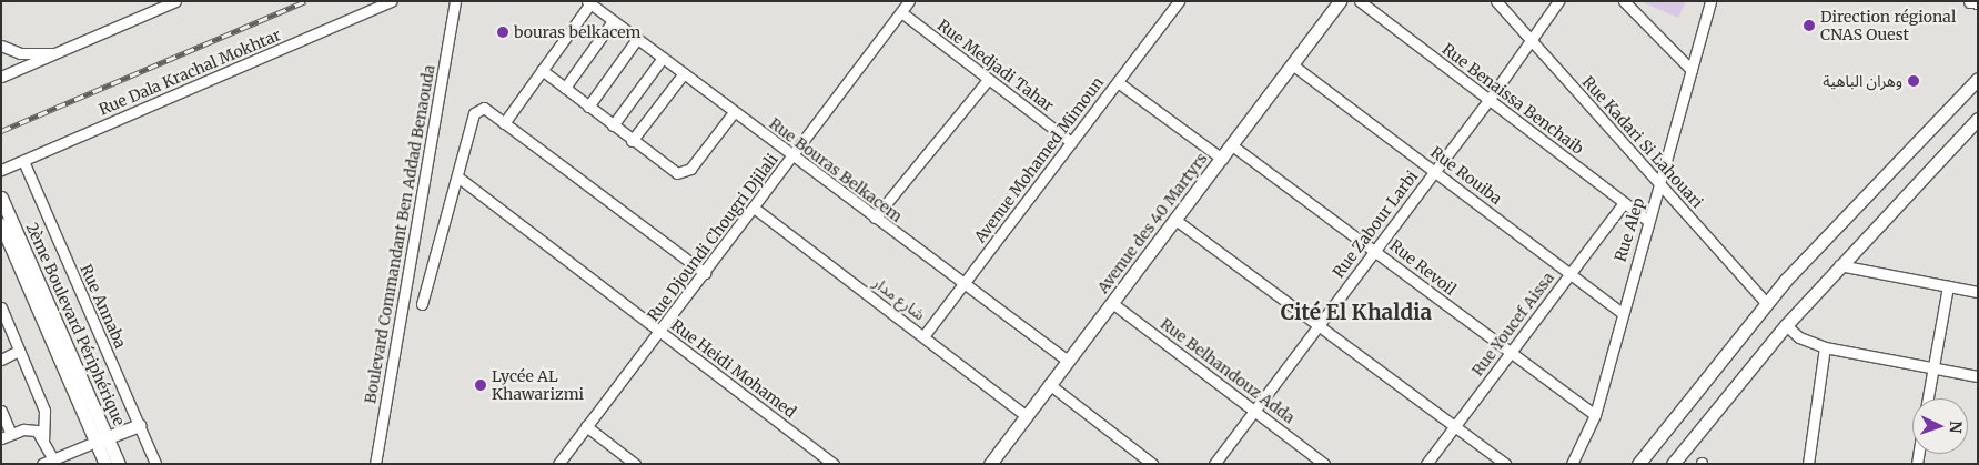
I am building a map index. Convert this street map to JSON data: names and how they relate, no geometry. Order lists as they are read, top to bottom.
{
  "streets": {
    "main road": ["Avenue des 40 Martyrs", "2ème Boulevard Périphérique"],
    "street": [
      "Rue Medjadi Tahar",
      "Rue Dala Krachal Mokhtar",
      "Rue Benaissa Benchaib",
      "Rue Kadari Si Lahouari",
      "Avenue Mohamed Mimoun",
      "Rue Bouras Belkacem",
      "Rue Rouiba",
      "Rue Zabour Larbi",
      "Rue Alep",
      "Boulevard Commandant Ben Addad Benaouda",
      "Rue Djoundi Chougri Djilali",
      "Rue Revoil",
      "شارع مدار",
      "Rue Annaba",
      "Rue Youcef Aissa",
      "Rue Heidi Mohamed",
      "Rue Belhandouz Adda"
    ]
  },
  "crossings": [
    ["Rue Medjadi Tahar", "Avenue Mohamed Mimoun"],
    ["Rue Medjadi Tahar", "Rue Djoundi Chougri Djilali"],
    ["Rue Dala Krachal Mokhtar", "Rue Annaba"],
    ["Rue Benaissa Benchaib", "Rue Zabour Larbi"],
    ["Rue Benaissa Benchaib", "Rue Alep"],
    ["Rue Benaissa Benchaib", "Rue Youcef Aissa"],
    ["Rue Kadari Si Lahouari", "Rue Zabour Larbi"],
    ["Rue Kadari Si Lahouari", "Rue Alep"],
    ["Avenue Mohamed Mimoun", "Rue Bouras Belkacem"],
    ["Avenue Mohamed Mimoun", "شارع مدار"],
    ["Rue Bouras Belkacem", "Avenue des 40 Martyrs"],
    ["Rue Bouras Belkacem", "Rue Djoundi Chougri Djilali"],
    ["Rue Rouiba", "Avenue des 40 Martyrs"],
    ["Rue Rouiba", "Rue Zabour Larbi"],
    ["Rue Rouiba", "Rue Alep"],
    ["Rue Rouiba", "Rue Youcef Aissa"],
    ["Avenue des 40 Martyrs", "Rue Revoil"],
    ["Avenue des 40 Martyrs", "شارع مدار"],
    ["Avenue des 40 Martyrs", "Rue Belhandouz Adda"],
    ["Rue Zabour Larbi", "Rue Revoil"],
    ["Rue Zabour Larbi", "Rue Belhandouz Adda"],
    ["Rue Alep", "Rue Revoil"],
    ["Rue Djoundi Chougri Djilali", "شارع مدار"],
    ["Rue Djoundi Chougri Djilali", "Rue Heidi Mohamed"],
    ["Rue Revoil", "Rue Youcef Aissa"]
  ],
  "districts": ["Cité El Khaldia"],
  "places": [
    "Direction régional CNAS Ouest",
    "bouras belkacem",
    "وهران الباهية",
    "Lycée AL Khawarizmi"
  ],
  "north": "right"
}
